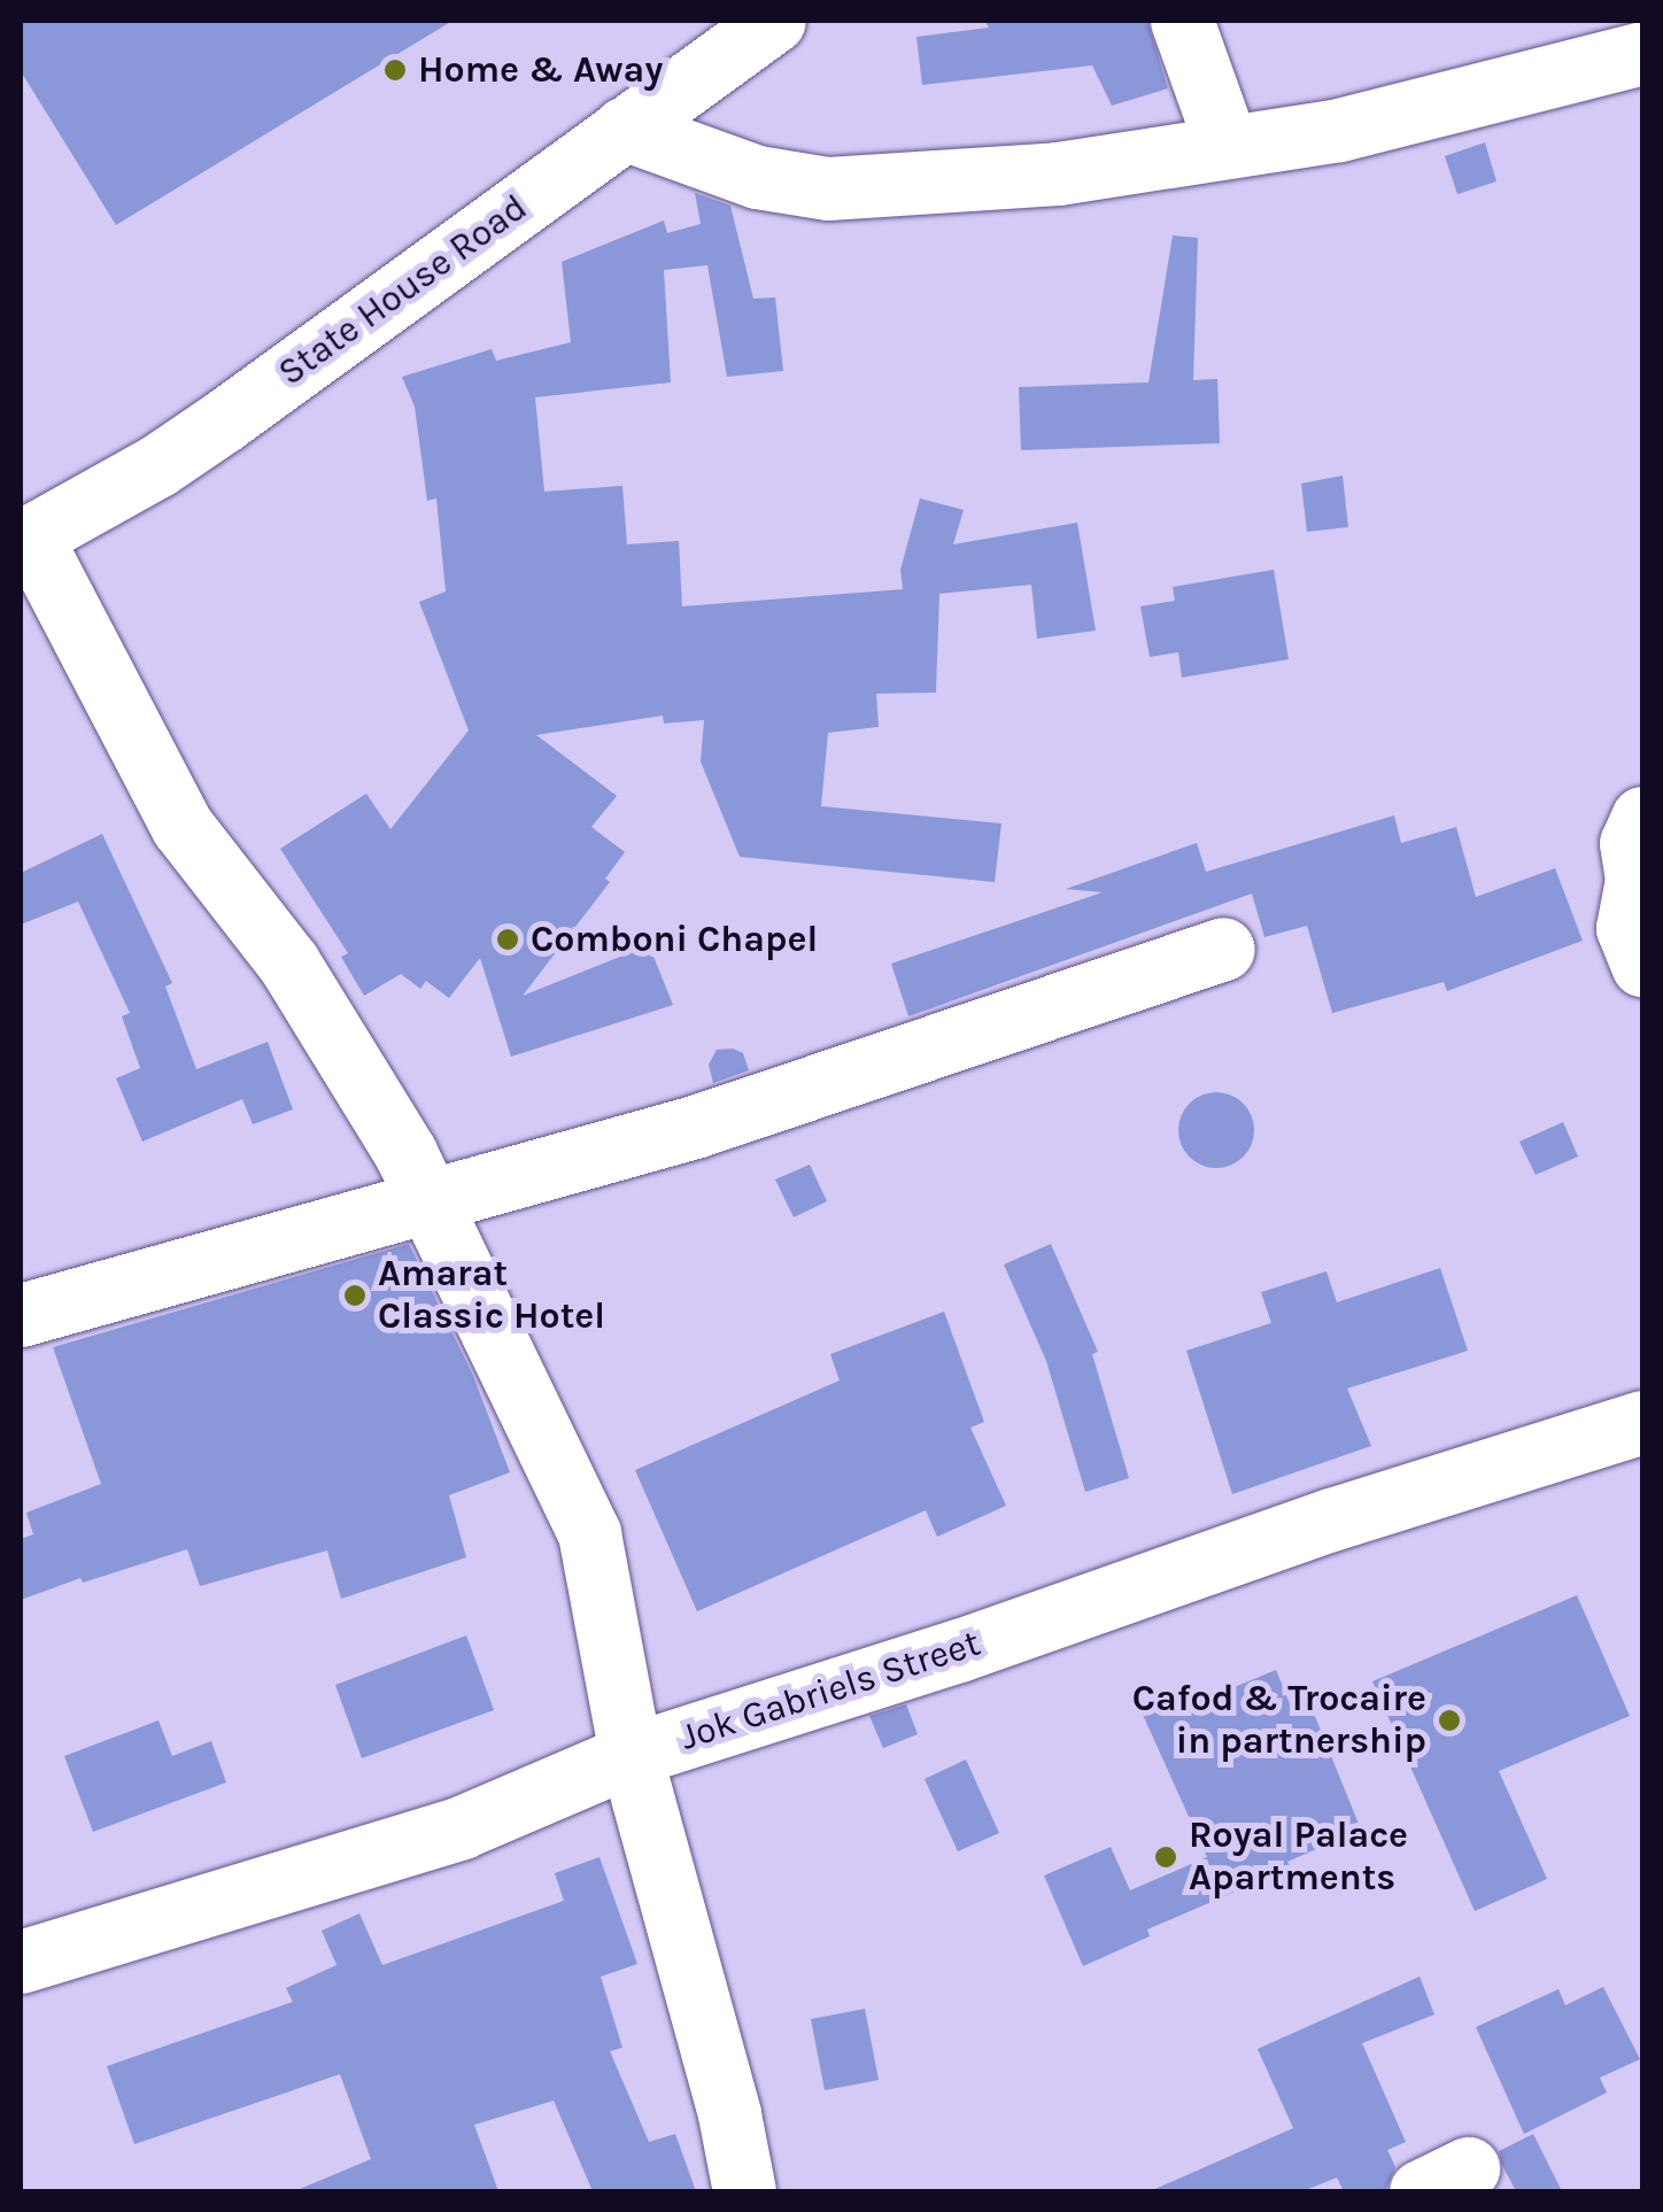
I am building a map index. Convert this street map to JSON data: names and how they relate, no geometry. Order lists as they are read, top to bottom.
{
  "streets": {
    "street": ["State House Road", "Jok Gabriels Street"]
  },
  "places": [
    "Home & Away",
    "Comboni Chapel",
    "Amarat Classic Hotel",
    "Cafod & Trocaire in partnership",
    "Royal Palace Apartments"
  ]
}
